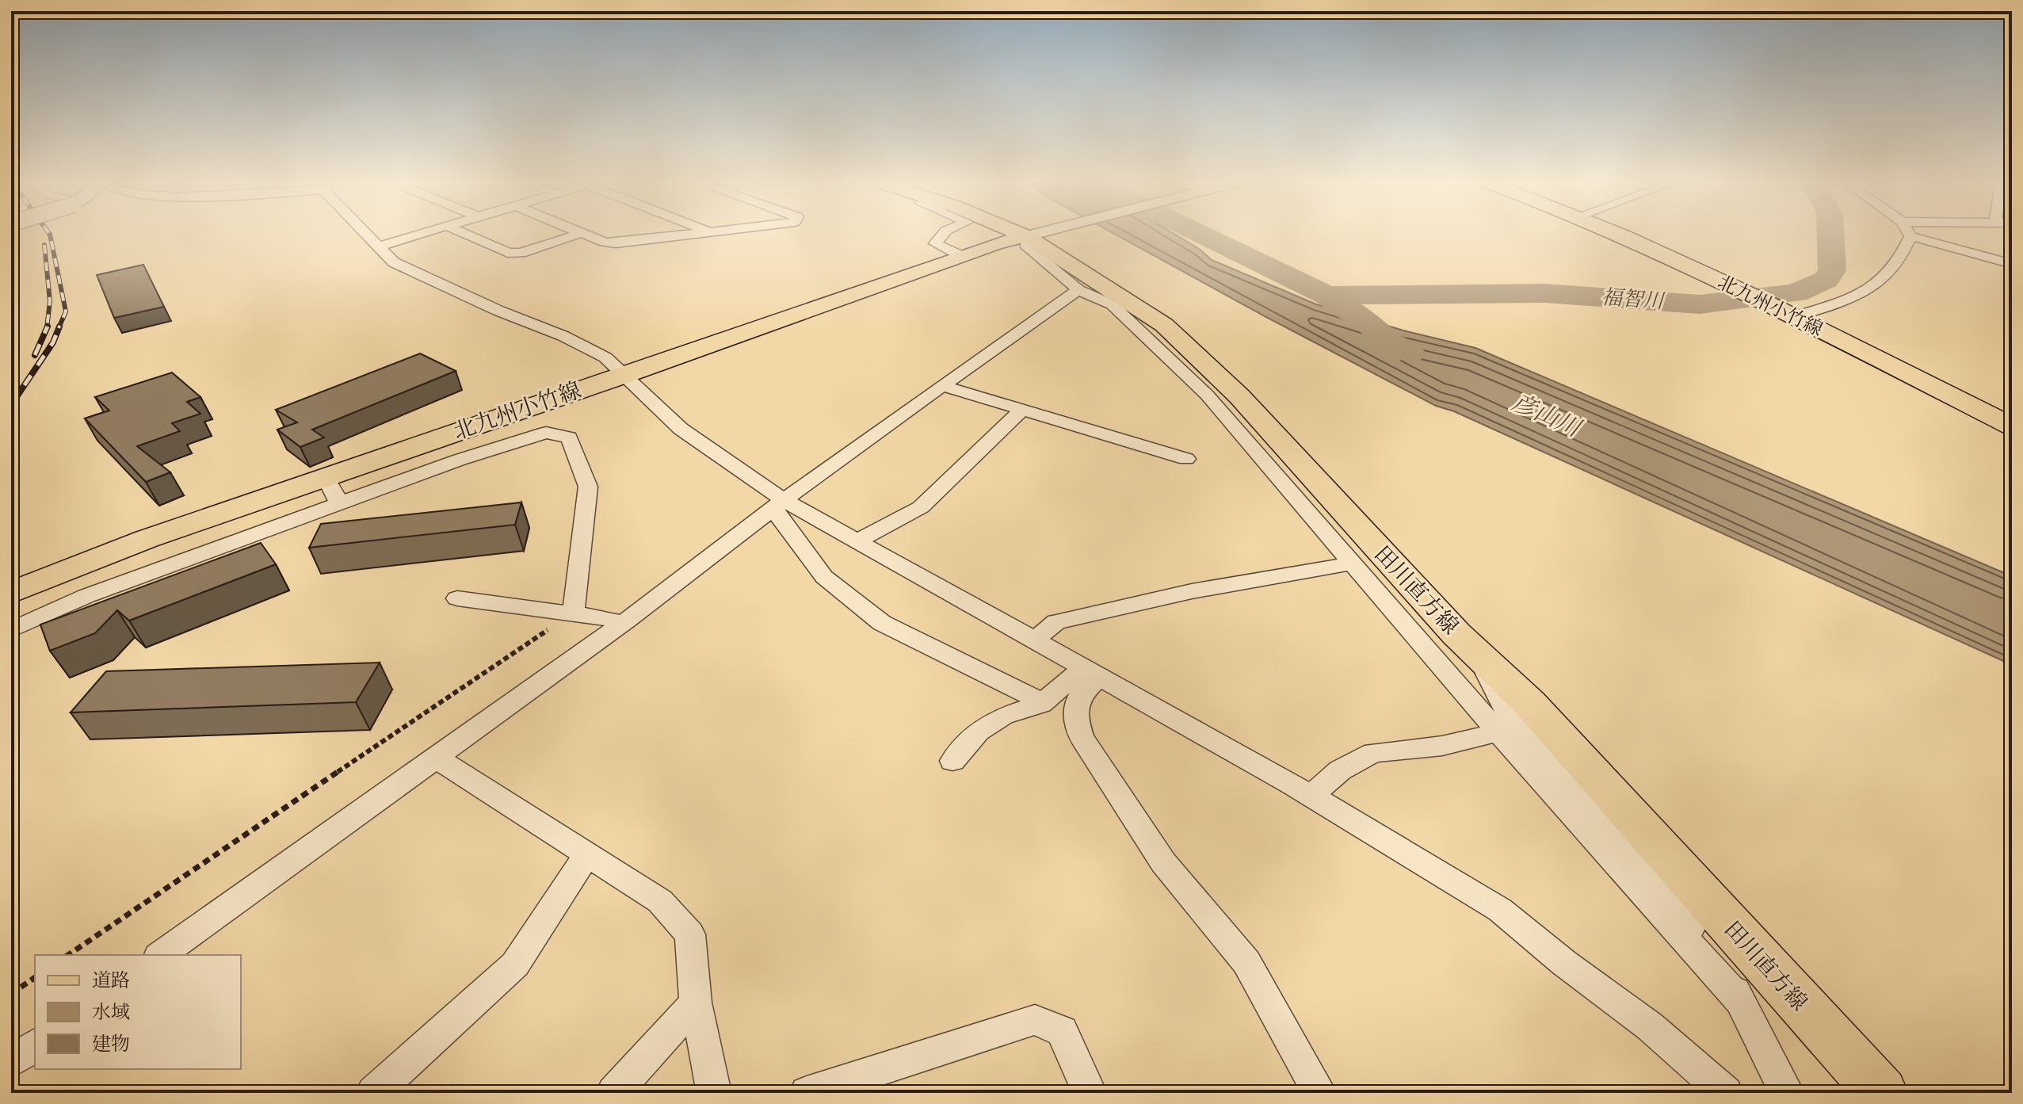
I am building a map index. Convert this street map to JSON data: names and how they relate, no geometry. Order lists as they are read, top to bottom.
{
  "streets": {
    "main road": ["北九州小竹線", "田川直方線"]
  },
  "crossings": [
    ["北九州小竹線", "田川直方線"]
  ],
  "water": ["福智川", "彦山川"],
  "legend": ["道路", "水域", "建物"]
}
